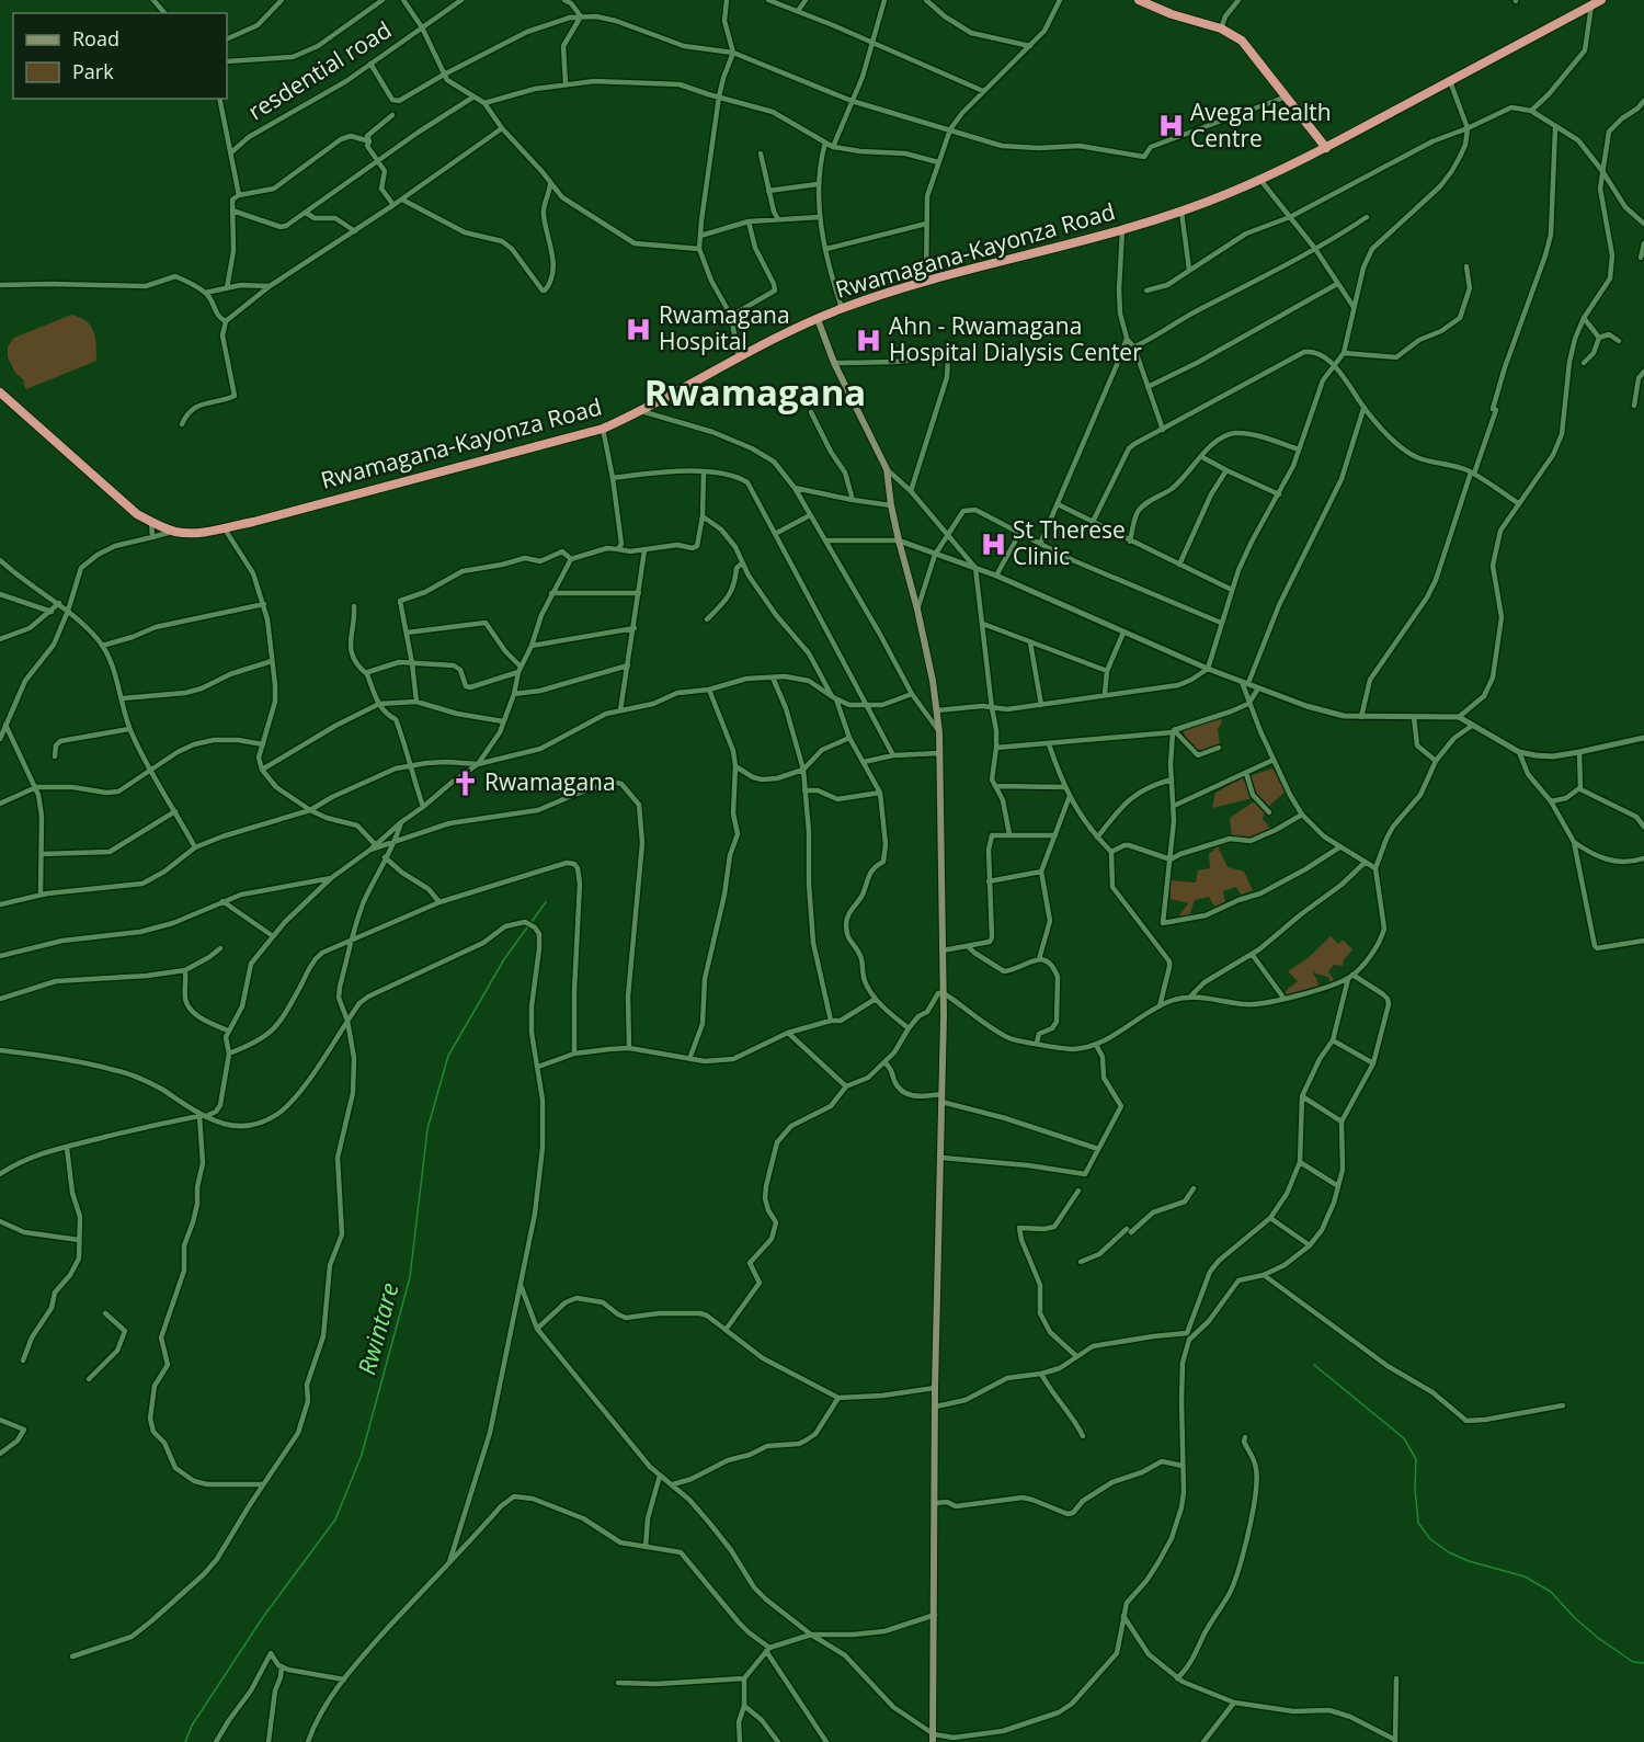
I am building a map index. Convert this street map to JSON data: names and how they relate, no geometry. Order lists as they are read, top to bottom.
{
  "streets": {
    "highway": ["Rwamagana-Kayonza Road"],
    "street": ["resdential road"]
  },
  "districts": ["Rwamagana"],
  "water": ["Rwintare"],
  "places": {
    "hospital": [
      "Avega Health Centre",
      "Rwamagana Hospital",
      "Ahn - Rwamagana Hospital Dialysis Center",
      "St Therese Clinic"
    ],
    "church": ["Rwamagana"]
  },
  "legend": ["Road", "Park"]
}
